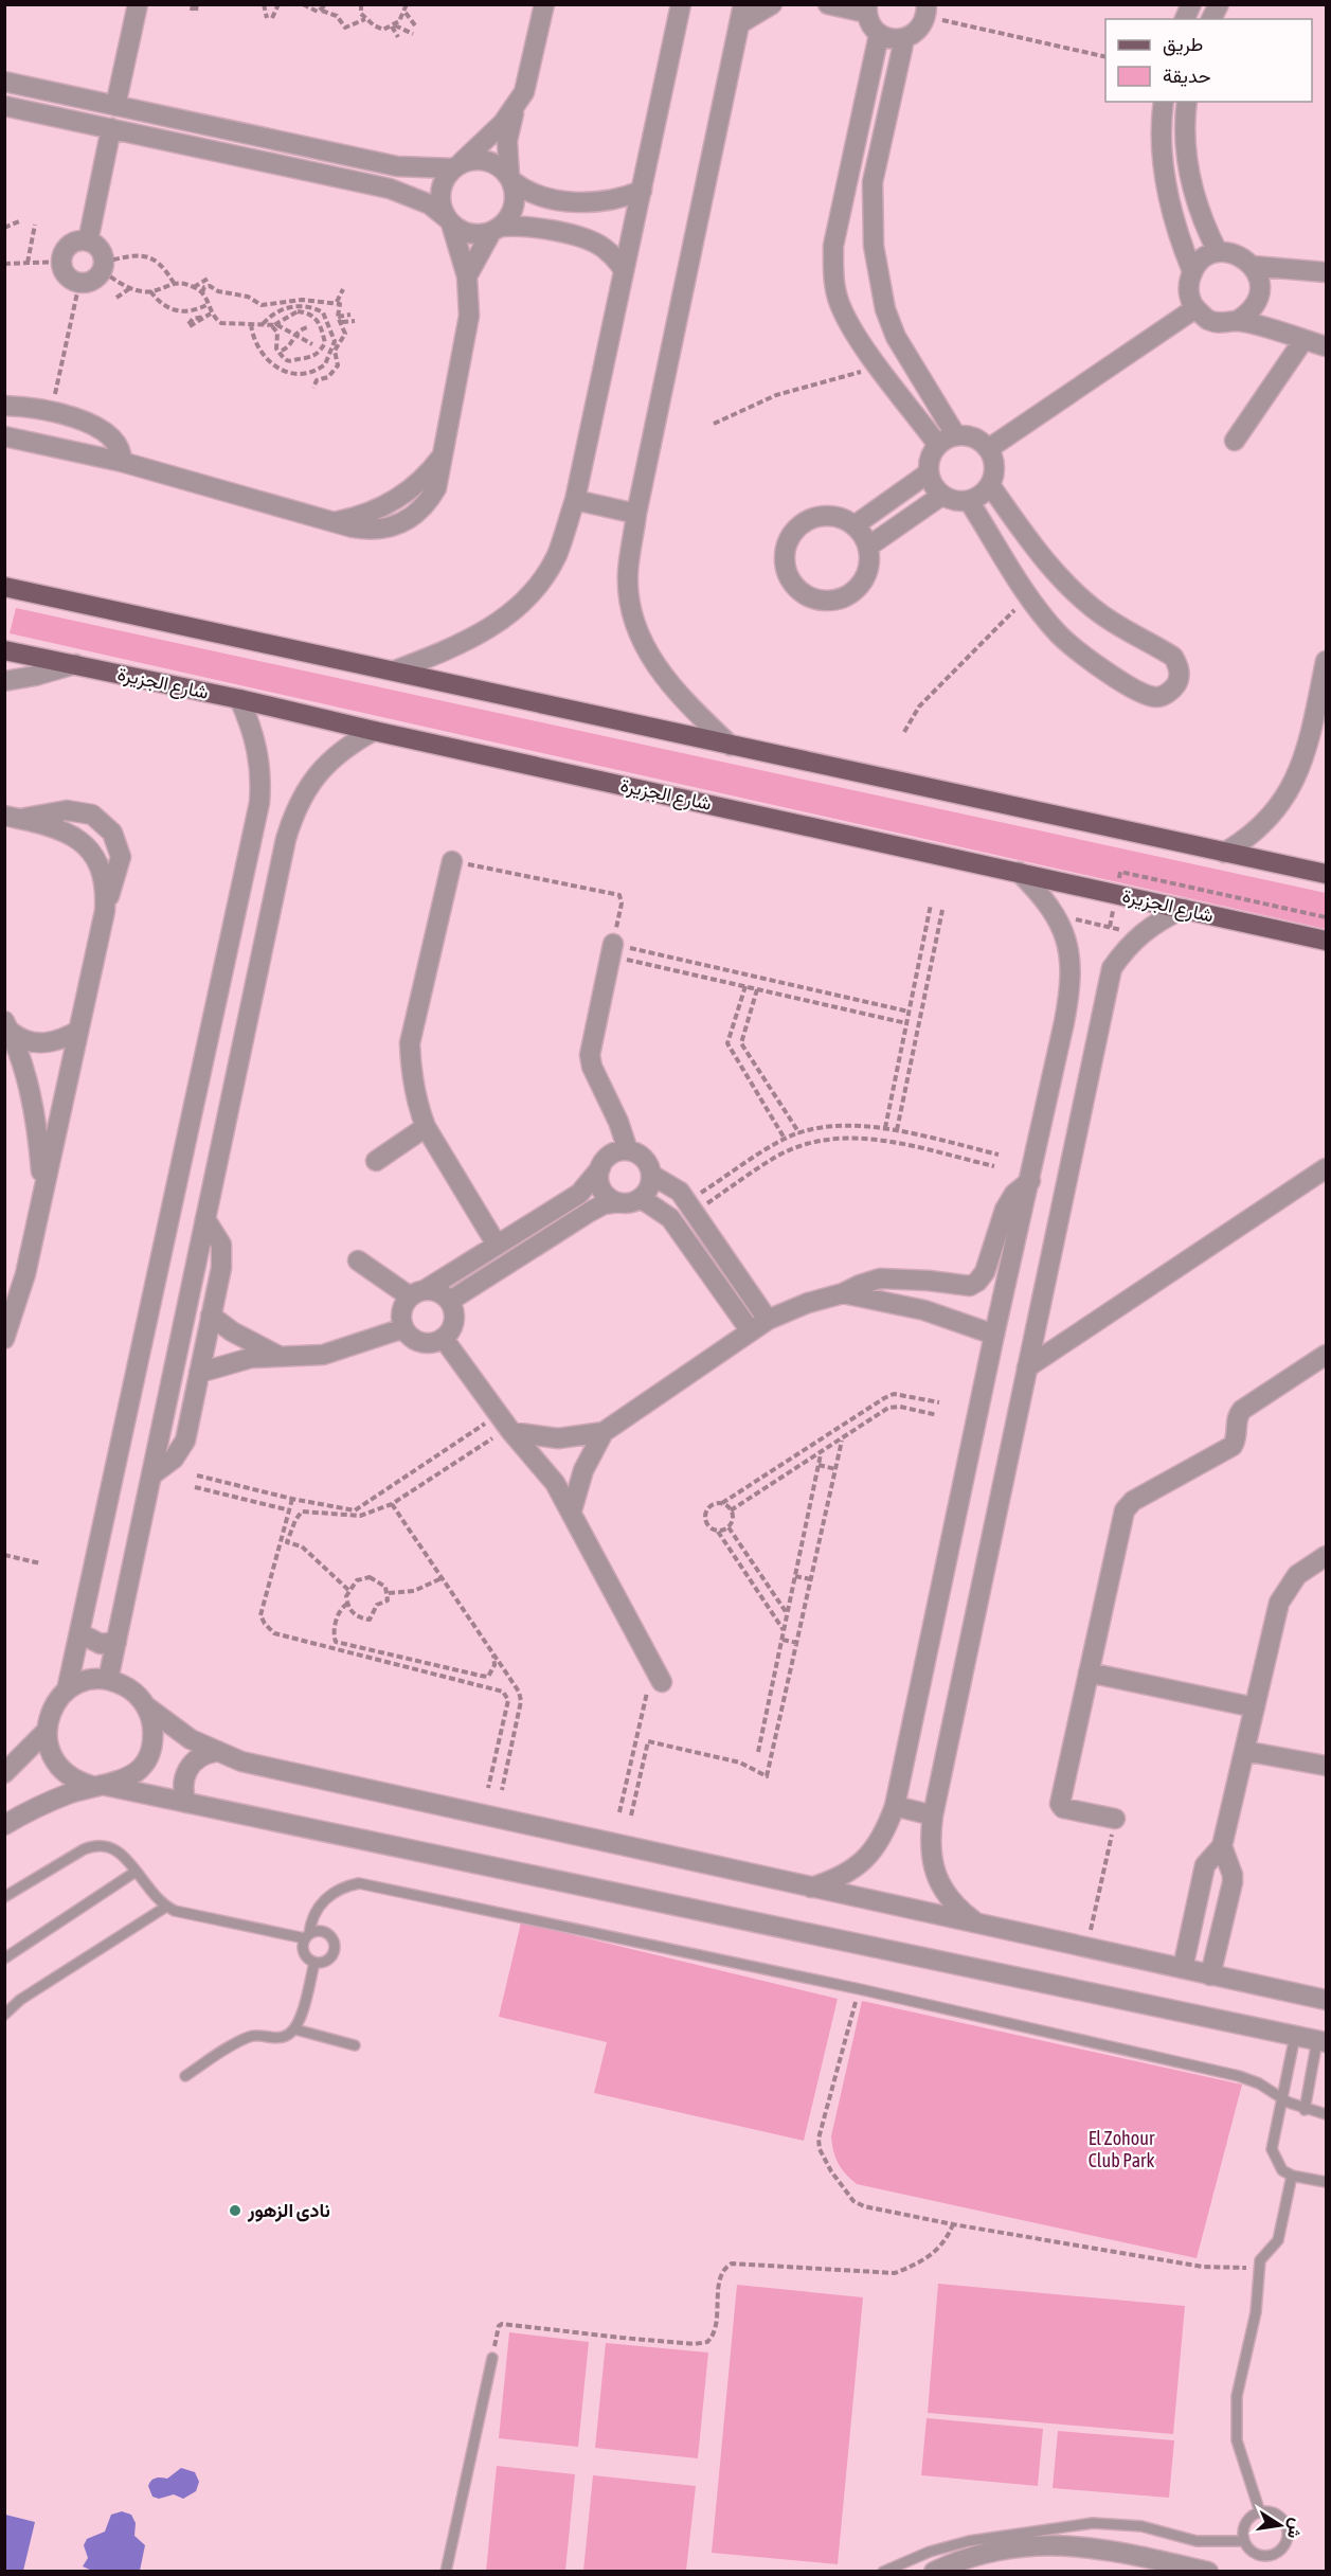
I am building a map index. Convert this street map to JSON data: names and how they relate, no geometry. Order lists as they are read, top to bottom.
{
  "streets": {
    "main road": ["شارع الجزيرة"]
  },
  "parks": ["El Zohour Club Park"],
  "places": ["نادى الزهور"],
  "legend": ["طريق", "حديقة"],
  "north": "right"
}
